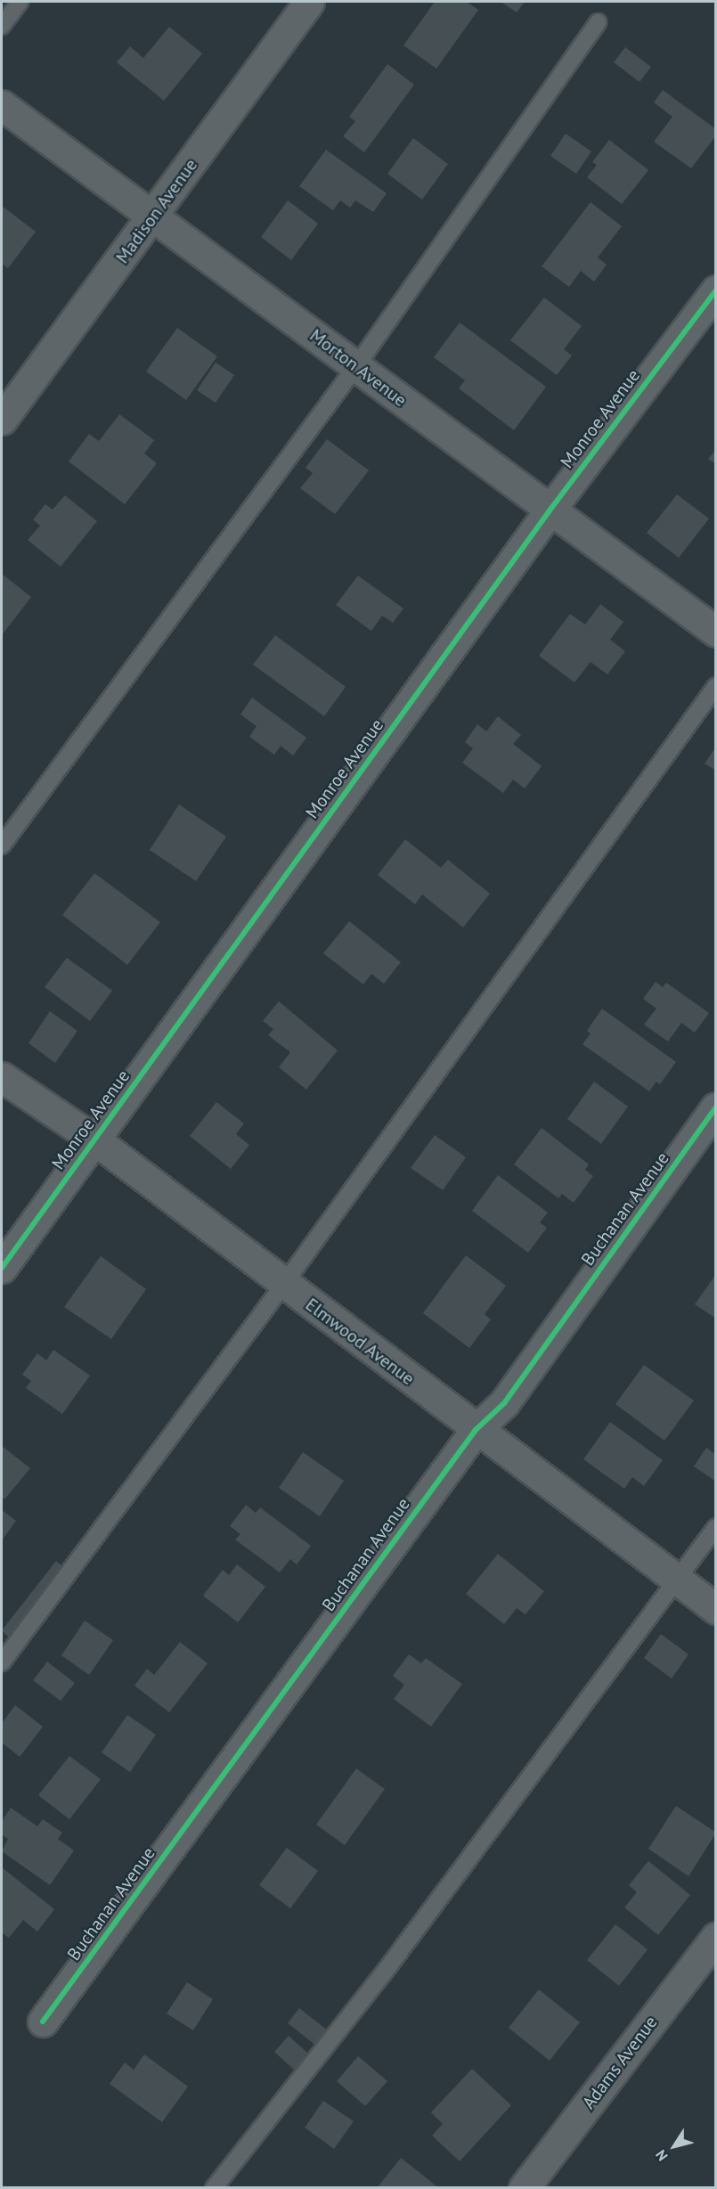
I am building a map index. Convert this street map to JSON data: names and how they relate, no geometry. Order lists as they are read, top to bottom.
{
  "streets": {
    "street": [
      "Madison Avenue",
      "Morton Avenue",
      "Monroe Avenue",
      "Buchanan Avenue",
      "Elmwood Avenue",
      "Adams Avenue"
    ]
  },
  "crossings": [
    ["Madison Avenue", "Morton Avenue"],
    ["Morton Avenue", "Monroe Avenue"],
    ["Monroe Avenue", "Elmwood Avenue"],
    ["Buchanan Avenue", "Elmwood Avenue"]
  ],
  "north": "bottom left"
}
